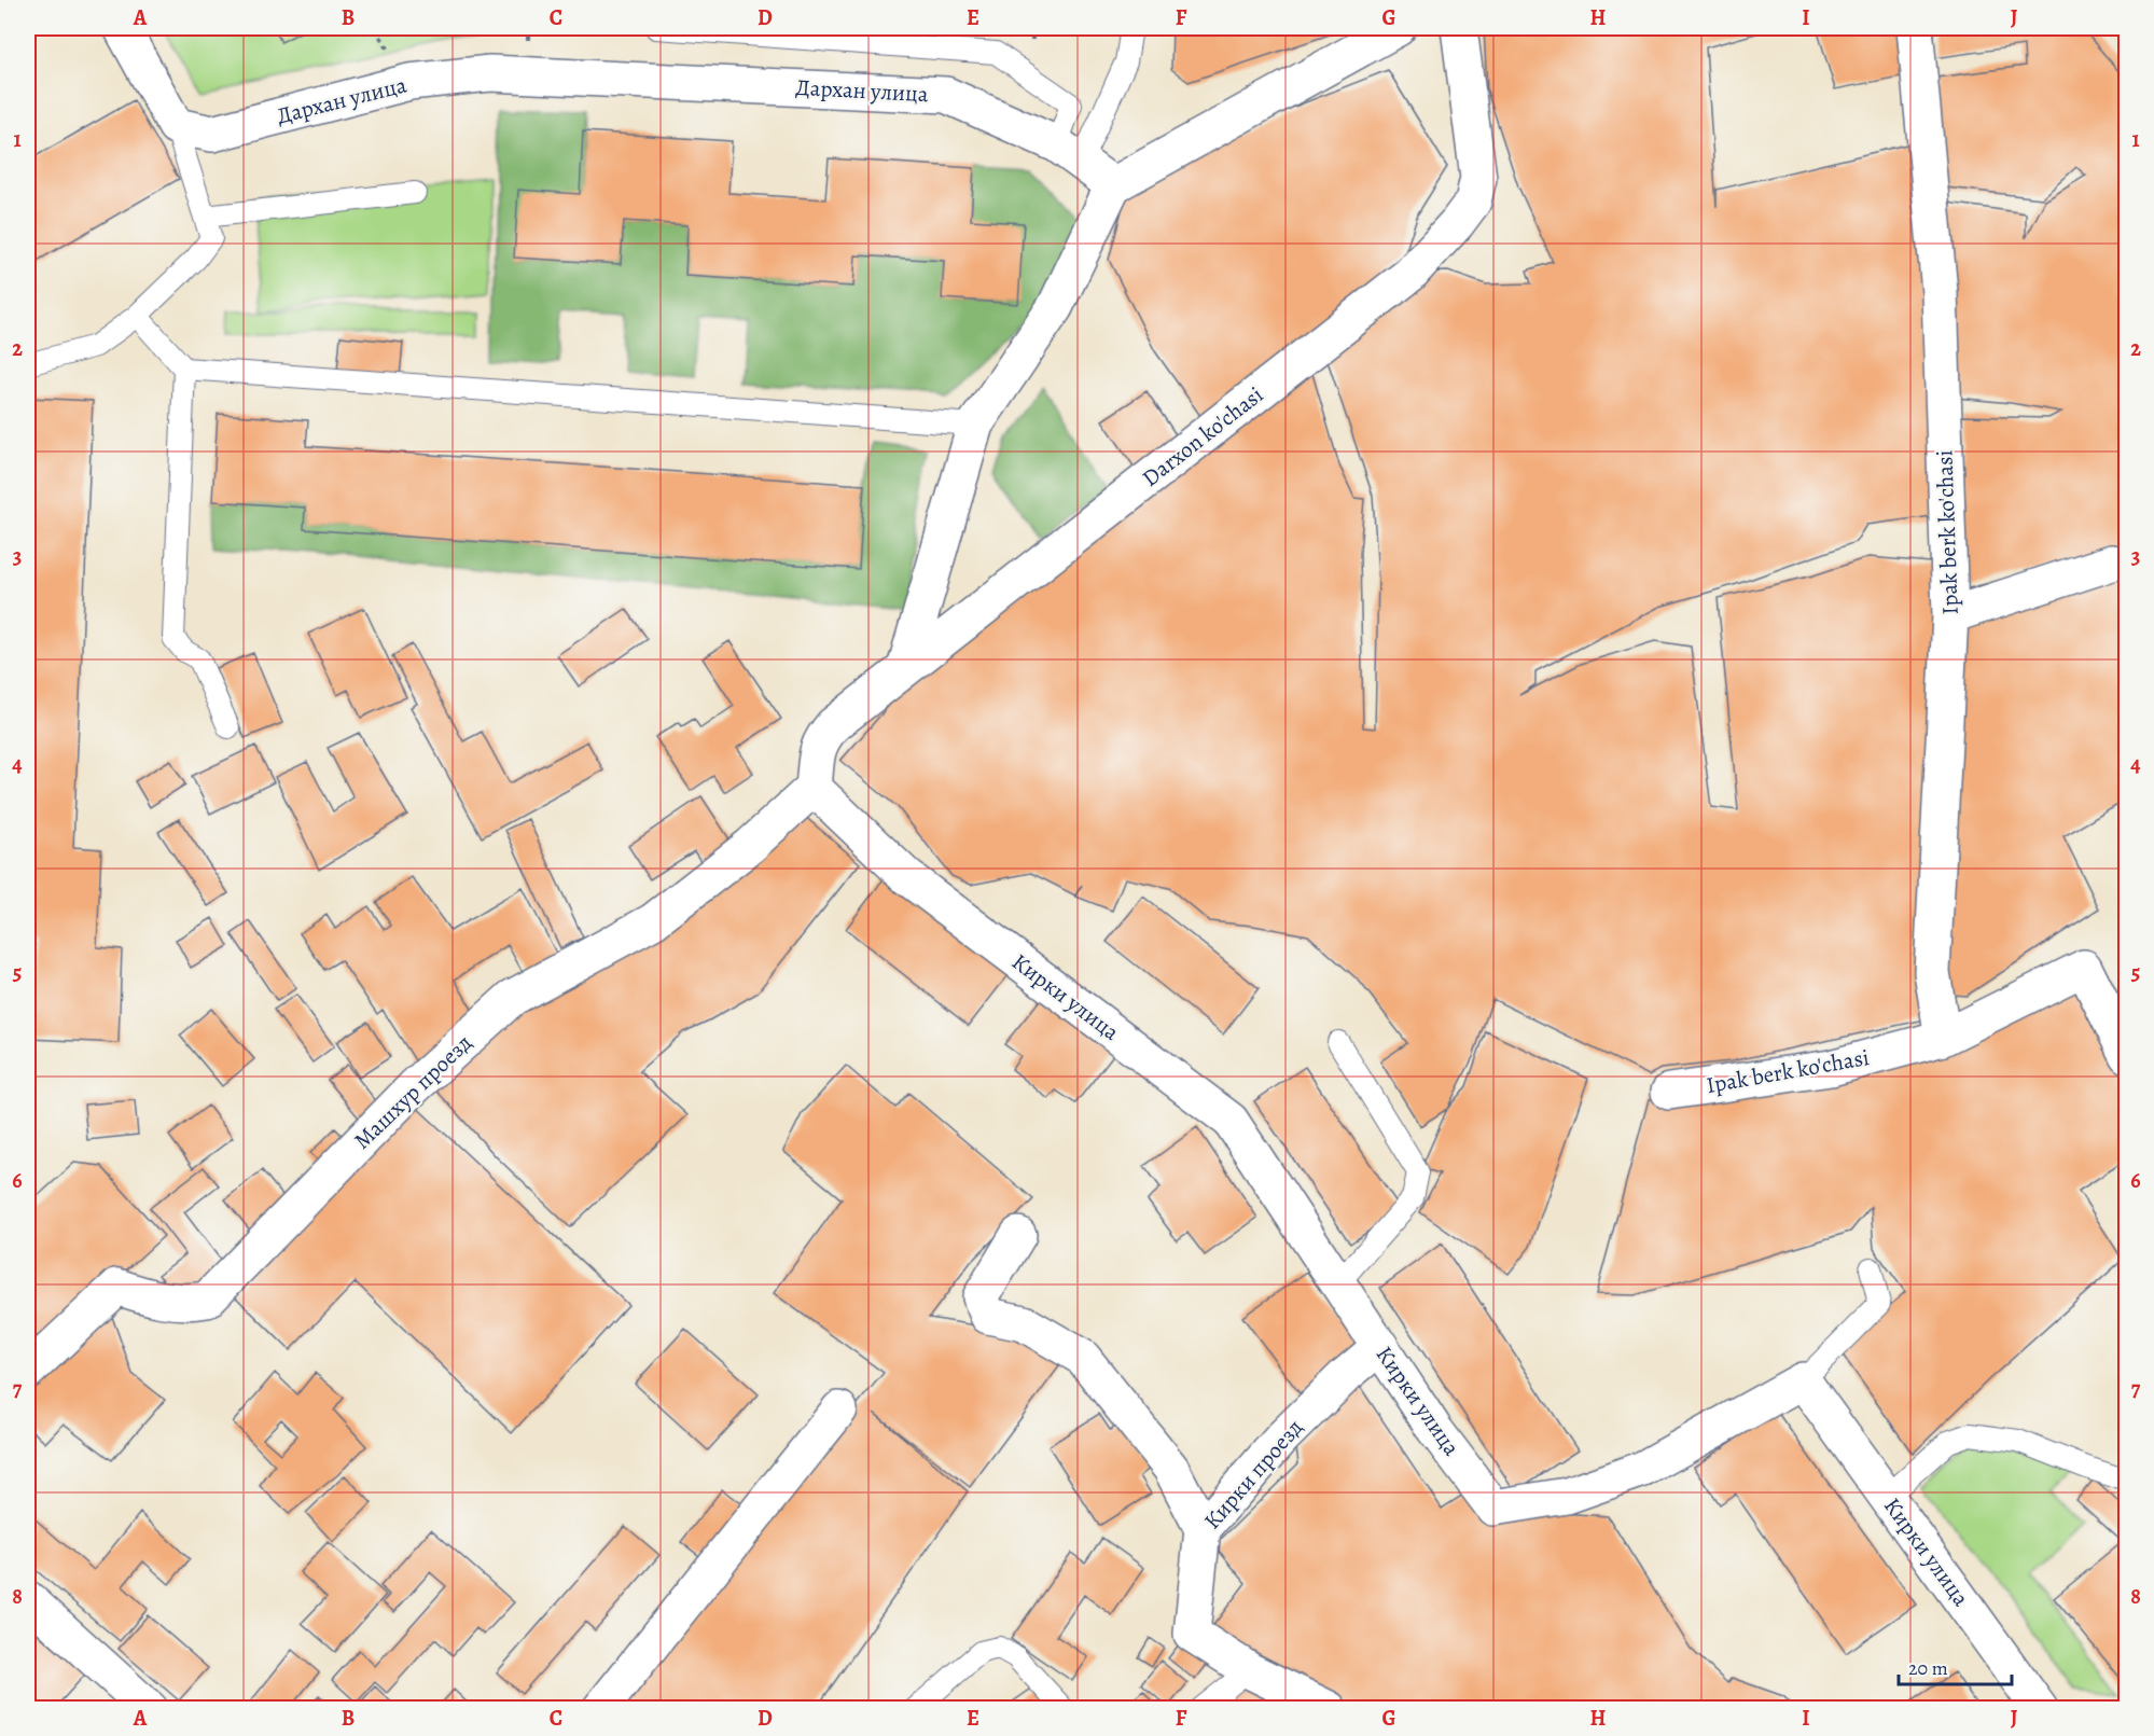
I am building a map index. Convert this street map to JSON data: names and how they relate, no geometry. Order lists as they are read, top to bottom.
{
  "streets": {
    "street": [
      "Дархан улица",
      "Darxon ko'chasi",
      "Ipak berk ko'chasi",
      "Кирки улица",
      "Машхур проезд",
      "Кирки проезд"
    ]
  },
  "crossings": [
    ["Darxon ko'chasi", "Кирки улица"],
    ["Darxon ko'chasi", "Машхур проезд"],
    ["Кирки улица", "Машхур проезд"],
    ["Кирки улица", "Кирки проезд"]
  ],
  "scale_bar": "20 m",
  "grid": {
    "columns": [
      "A",
      "B",
      "C",
      "D",
      "E",
      "F",
      "G",
      "H",
      "I",
      "J"
    ],
    "rows": [
      "1",
      "2",
      "3",
      "4",
      "5",
      "6",
      "7",
      "8"
    ]
  }
}
